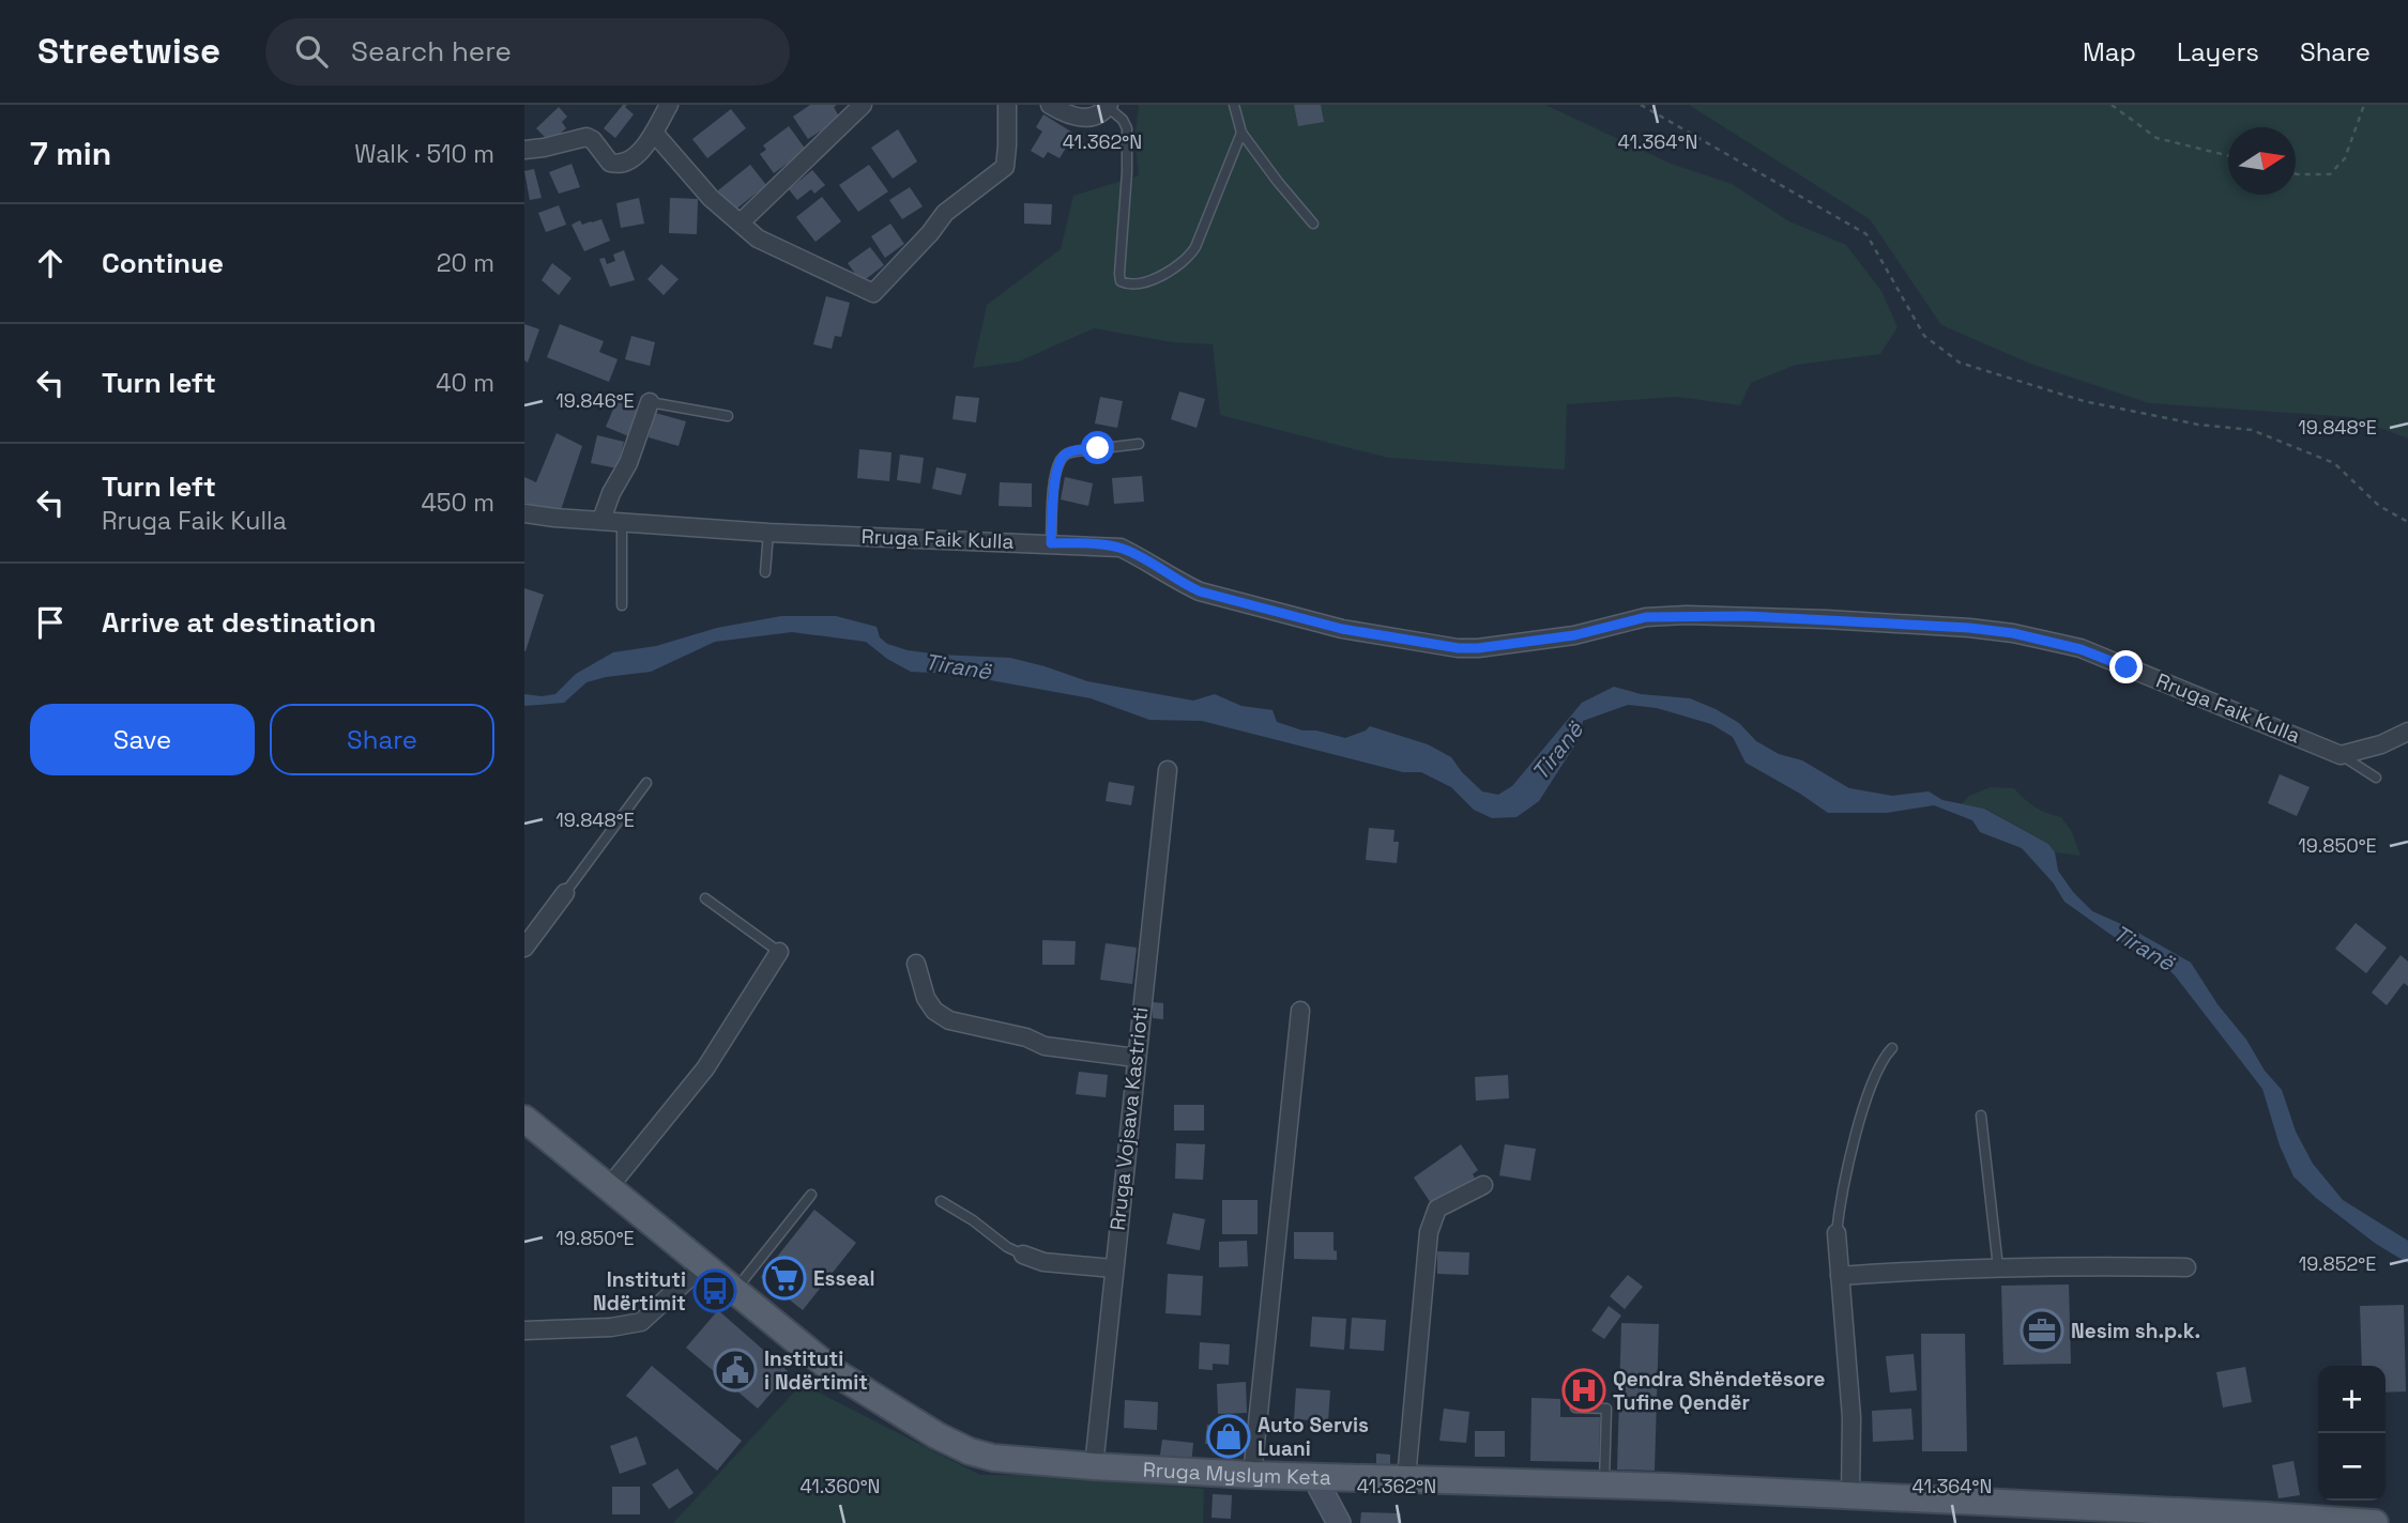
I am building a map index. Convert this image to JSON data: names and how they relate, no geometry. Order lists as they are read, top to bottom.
{
  "streets": {
    "main road": ["Rruga Myslym Keta"],
    "street": ["Rruga Faik Kulla", "Rruga Vojsava Kastrioti"]
  },
  "crossings": [
    ["Rruga Vojsava Kastrioti", "Rruga Myslym Keta"]
  ],
  "water": ["Tiranë"],
  "places": {
    "supermarket": ["Esseal"],
    "bus stop": ["Instituti Ndërtimit"],
    "office": ["Nesim sh.p.k."],
    "public building": ["Instituti i Ndërtimit"],
    "hospital": ["Qendra Shëndetësore Tufine Qendër"],
    "shop": ["Auto Servis Luani"]
  },
  "north": "right",
  "page": {
    "header": "Streetwise",
    "search": "Search here",
    "nav": ["Map", "Layers", "Share"],
    "heading": ["7 min", "Walk · 510 m"],
    "list": [
      ["Continue", "20 m"],
      ["Turn left", "40 m"],
      ["Turn left", "Rruga Faik Kulla", "450 m"],
      "Arrive at destination"
    ],
    "buttons": ["Save", "Share"],
    "map_buttons": ["+", "−"]
  },
  "coordinates": [
    "41.362°N",
    "41.364°N",
    "19.846°E",
    "19.848°E",
    "19.850°E",
    "19.852°E",
    "41.360°N"
  ]
}
